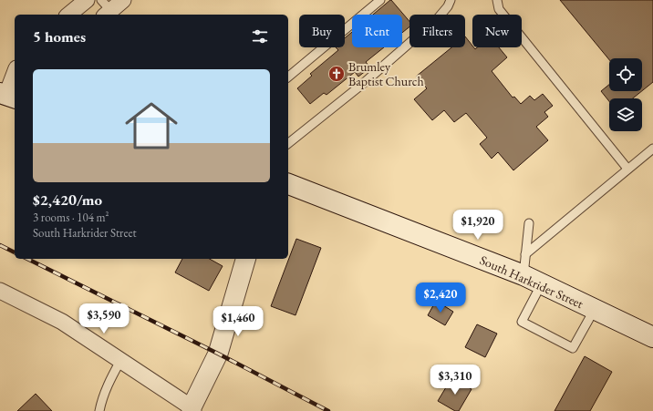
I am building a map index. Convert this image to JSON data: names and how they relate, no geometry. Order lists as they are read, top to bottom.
{
  "streets": {
    "main road": ["South Harkrider Street"]
  },
  "places": {
    "church": ["Brumley Baptist Church"]
  },
  "page": {
    "chip": [
      "Buy",
      "Rent",
      "Filters",
      "New"
    ],
    "heading": "5 homes",
    "list": [
      {
        "name": "$2,420/mo",
        "note": "3 rooms · 104 m² · South Harkrider Street"
      }
    ],
    "price": [
      "$1,920",
      "$2,420",
      "$3,590",
      "$1,460",
      "$3,310"
    ]
  }
}
